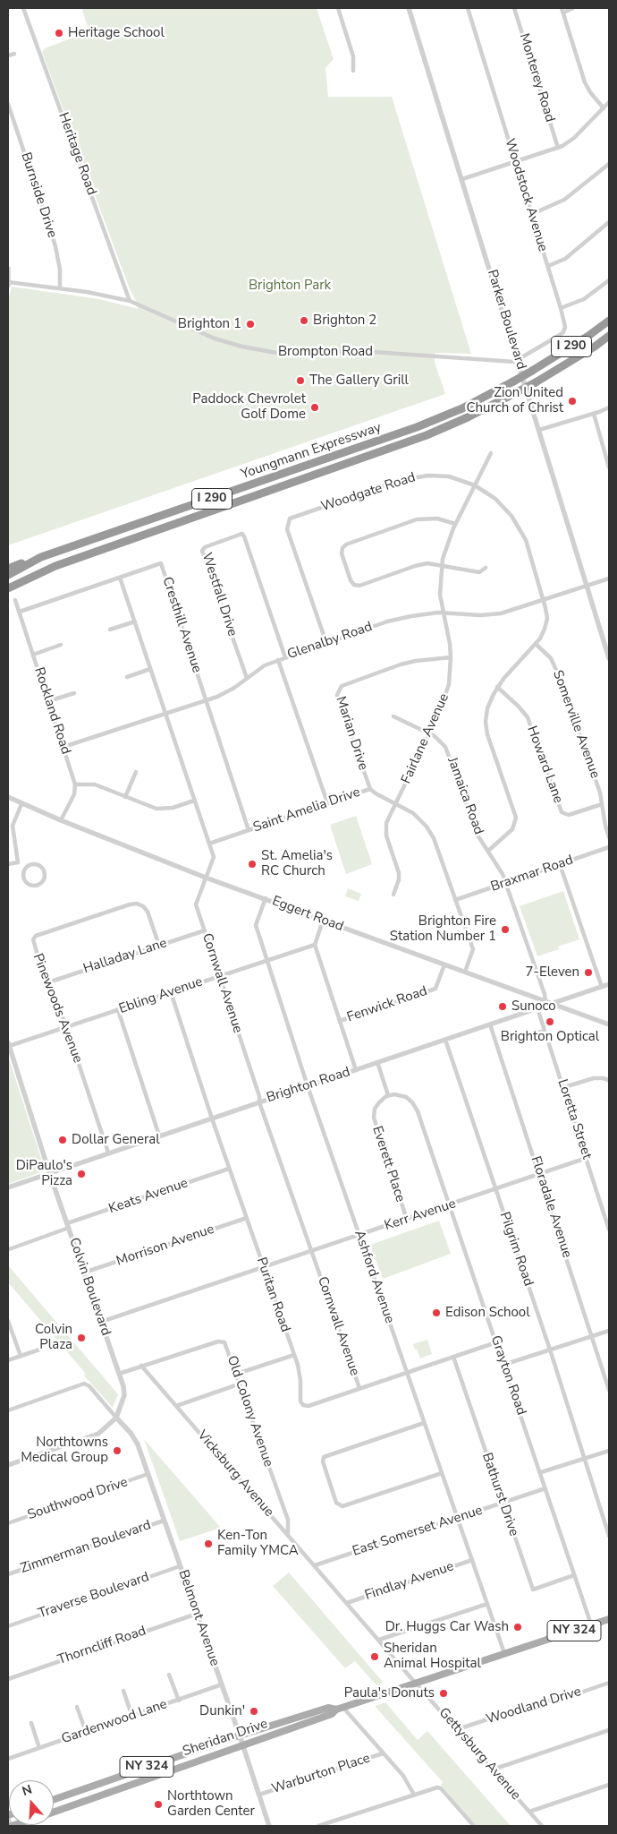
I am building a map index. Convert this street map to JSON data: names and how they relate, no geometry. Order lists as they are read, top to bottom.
{
  "streets": {
    "highway": ["I 290", "Youngmann Expressway"],
    "main road": ["NY 324", "Sheridan Drive"],
    "street": [
      "Monterey Road",
      "Heritage Road",
      "Burnside Drive",
      "Woodstock Avenue",
      "Parker Boulevard",
      "Brompton Road",
      "Woodgate Road",
      "Westfall Drive",
      "Cresthill Avenue",
      "Glenalby Road",
      "Rockland Road",
      "Somerville Avenue",
      "Marian Drive",
      "Fairlane Avenue",
      "Howard Lane",
      "Jamaica Road",
      "Saint Amelia Drive",
      "Braxmar Road",
      "Eggert Road",
      "Halladay Lane",
      "Cornwall Avenue",
      "Ebling Avenue",
      "Fenwick Road",
      "Pinewoods Avenue",
      "Brighton Road",
      "Loretta Street",
      "Everett Place",
      "Keats Avenue",
      "Floradale Avenue",
      "Kerr Avenue",
      "Morrison Avenue",
      "Pilgrim Road",
      "Ashford Avenue",
      "Colvin Boulevard",
      "Puritan Road",
      "Grayton Road",
      "Old Colony Avenue",
      "Vicksburg Avenue",
      "Bathurst Drive",
      "Southwood Drive",
      "East Somerset Avenue",
      "Zimmerman Boulevard",
      "Findlay Avenue",
      "Traverse Boulevard",
      "Belmont Avenue",
      "Thorncliff Road",
      "Woodland Drive",
      "Gardenwood Lane",
      "Gettysburg Avenue",
      "Warburton Place"
    ]
  },
  "crossings": [
    ["Heritage Road", "Brompton Road"],
    ["Burnside Drive", "Brompton Road"],
    ["Woodstock Avenue", "Parker Boulevard"],
    ["Woodstock Avenue", "Brompton Road"],
    ["Parker Boulevard", "Brompton Road"],
    ["Parker Boulevard", "Glenalby Road"],
    ["Woodgate Road", "Glenalby Road"],
    ["Woodgate Road", "Somerville Avenue"],
    ["Woodgate Road", "Fairlane Avenue"],
    ["Woodgate Road", "Howard Lane"],
    ["Woodgate Road", "Jamaica Road"],
    ["Westfall Drive", "Glenalby Road"],
    ["Cresthill Avenue", "Glenalby Road"],
    ["Cresthill Avenue", "Rockland Road"],
    ["Cresthill Avenue", "Saint Amelia Drive"],
    ["Cresthill Avenue", "Cornwall Avenue"],
    ["Glenalby Road", "Rockland Road"],
    ["Glenalby Road", "Fairlane Avenue"],
    ["Glenalby Road", "Cornwall Avenue"],
    ["Somerville Avenue", "Howard Lane"],
    ["Marian Drive", "Fairlane Avenue"],
    ["Marian Drive", "Saint Amelia Drive"],
    ["Fairlane Avenue", "Jamaica Road"],
    ["Fairlane Avenue", "Saint Amelia Drive"],
    ["Jamaica Road", "Braxmar Road"],
    ["Jamaica Road", "Eggert Road"],
    ["Saint Amelia Drive", "Braxmar Road"],
    ["Saint Amelia Drive", "Eggert Road"],
    ["Saint Amelia Drive", "Cornwall Avenue"],
    ["Eggert Road", "Cornwall Avenue"],
    ["Eggert Road", "Fenwick Road"],
    ["Eggert Road", "Brighton Road"],
    ["Eggert Road", "Ashford Avenue"],
    ["Halladay Lane", "Cornwall Avenue"],
    ["Halladay Lane", "Pinewoods Avenue"],
    ["Cornwall Avenue", "Ebling Avenue"],
    ["Cornwall Avenue", "Brighton Road"],
    ["Cornwall Avenue", "Kerr Avenue"],
    ["Cornwall Avenue", "Puritan Road"],
    ["Ebling Avenue", "Pinewoods Avenue"],
    ["Ebling Avenue", "Ashford Avenue"],
    ["Ebling Avenue", "Colvin Boulevard"],
    ["Ebling Avenue", "Puritan Road"],
    ["Pinewoods Avenue", "Brighton Road"],
    ["Brighton Road", "Loretta Street"],
    ["Brighton Road", "Floradale Avenue"],
    ["Brighton Road", "Pilgrim Road"],
    ["Brighton Road", "Ashford Avenue"],
    ["Brighton Road", "Colvin Boulevard"],
    ["Brighton Road", "Puritan Road"],
    ["Loretta Street", "Kerr Avenue"],
    ["Everett Place", "Kerr Avenue"],
    ["Everett Place", "Grayton Road"],
    ["Keats Avenue", "Colvin Boulevard"],
    ["Keats Avenue", "Puritan Road"],
    ["Floradale Avenue", "Kerr Avenue"],
    ["Kerr Avenue", "Pilgrim Road"],
    ["Kerr Avenue", "Ashford Avenue"],
    ["Kerr Avenue", "Colvin Boulevard"],
    ["Kerr Avenue", "Puritan Road"],
    ["Kerr Avenue", "Grayton Road"],
    ["Morrison Avenue", "Colvin Boulevard"],
    ["Morrison Avenue", "Puritan Road"],
    ["Ashford Avenue", "Puritan Road"],
    ["Ashford Avenue", "East Somerset Avenue"],
    ["Ashford Avenue", "Findlay Avenue"],
    ["Ashford Avenue", "Sheridan Drive"],
    ["Colvin Boulevard", "Old Colony Avenue"],
    ["Colvin Boulevard", "Belmont Avenue"],
    ["Puritan Road", "Grayton Road"],
    ["Puritan Road", "Bathurst Drive"],
    ["Grayton Road", "Bathurst Drive"],
    ["Grayton Road", "East Somerset Avenue"],
    ["Grayton Road", "Sheridan Drive"],
    ["Old Colony Avenue", "Vicksburg Avenue"],
    ["Vicksburg Avenue", "East Somerset Avenue"],
    ["Vicksburg Avenue", "Findlay Avenue"],
    ["Vicksburg Avenue", "Sheridan Drive"],
    ["Vicksburg Avenue", "Gettysburg Avenue"],
    ["Bathurst Drive", "East Somerset Avenue"],
    ["Southwood Drive", "Belmont Avenue"],
    ["Zimmerman Boulevard", "Belmont Avenue"],
    ["Traverse Boulevard", "Belmont Avenue"],
    ["Belmont Avenue", "Thorncliff Road"],
    ["Belmont Avenue", "Gardenwood Lane"],
    ["Belmont Avenue", "Sheridan Drive"],
    ["Belmont Avenue", "Warburton Place"],
    ["Woodland Drive", "Gettysburg Avenue"],
    ["Sheridan Drive", "Gettysburg Avenue"]
  ],
  "parks": ["Brighton Park"],
  "places": [
    "Heritage School",
    "Brighton 2",
    "Brighton 1",
    "The Gallery Grill",
    "Zion United Church of Christ",
    "Paddock Chevrolet Golf Dome",
    "St. Amelia's RC Church",
    "Brighton Fire Station Number 1",
    "7-Eleven",
    "Sunoco",
    "Brighton Optical",
    "Dollar General",
    "DiPaulo's Pizza",
    "Edison School",
    "Colvin Plaza",
    "Northtowns Medical Group",
    "Ken-Ton Family YMCA",
    "Dr. Huggs Car Wash",
    "Sheridan Animal Hospital",
    "Paula's Donuts",
    "Dunkin'",
    "Northtown Garden Center"
  ],
  "north": "top"
}
